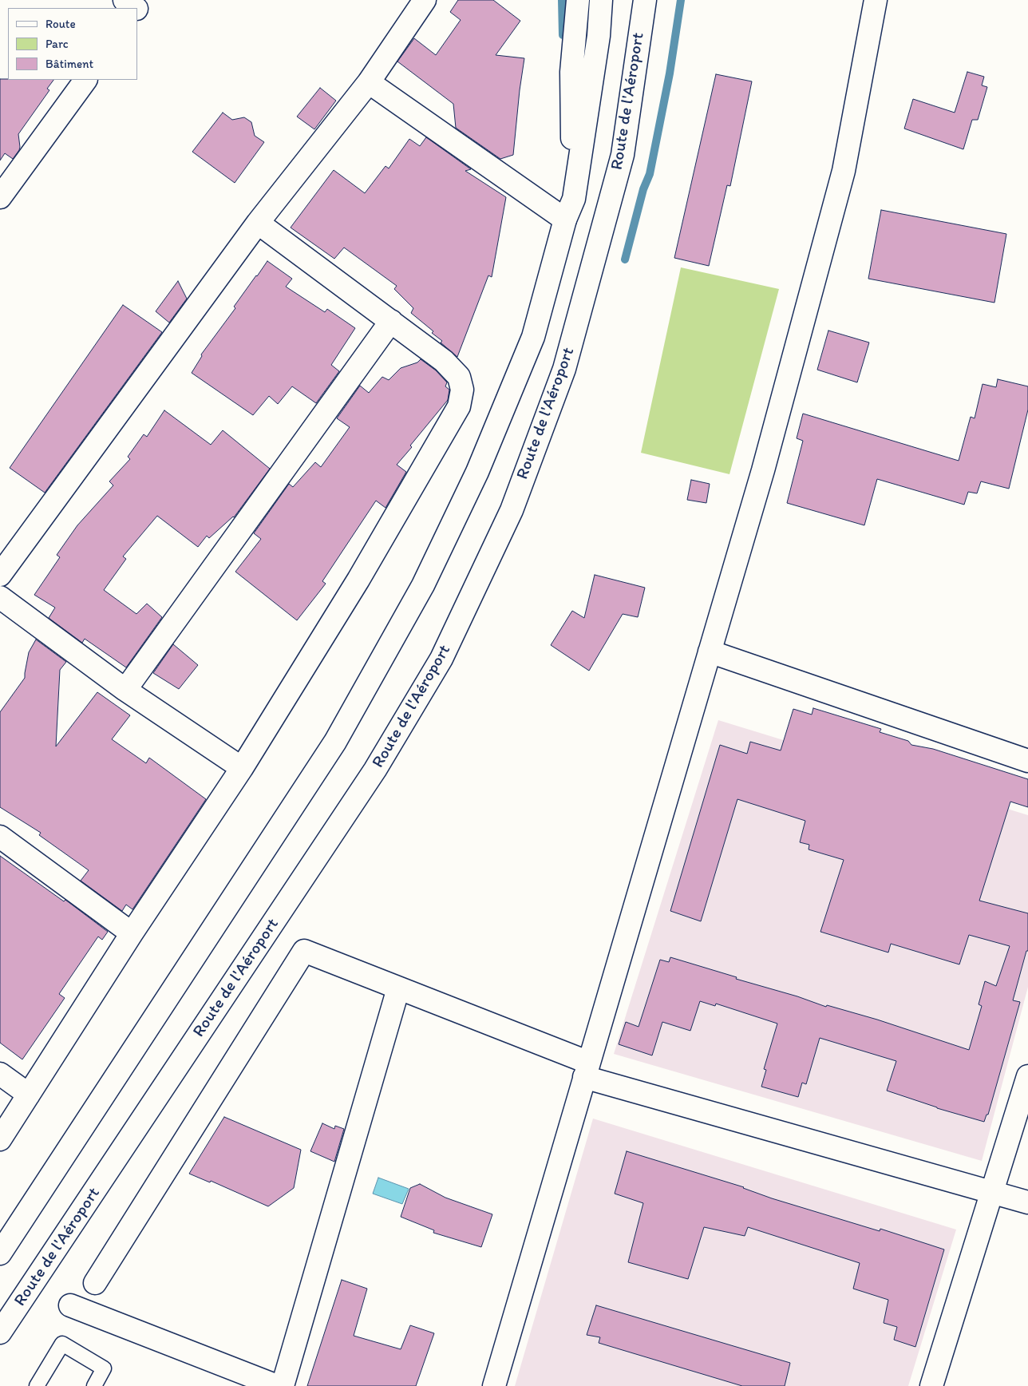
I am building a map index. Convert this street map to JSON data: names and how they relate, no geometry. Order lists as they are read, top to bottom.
{
  "streets": {
    "main road": ["Route de l'Aéroport"]
  },
  "legend": ["Route", "Parc", "Bâtiment"]
}
